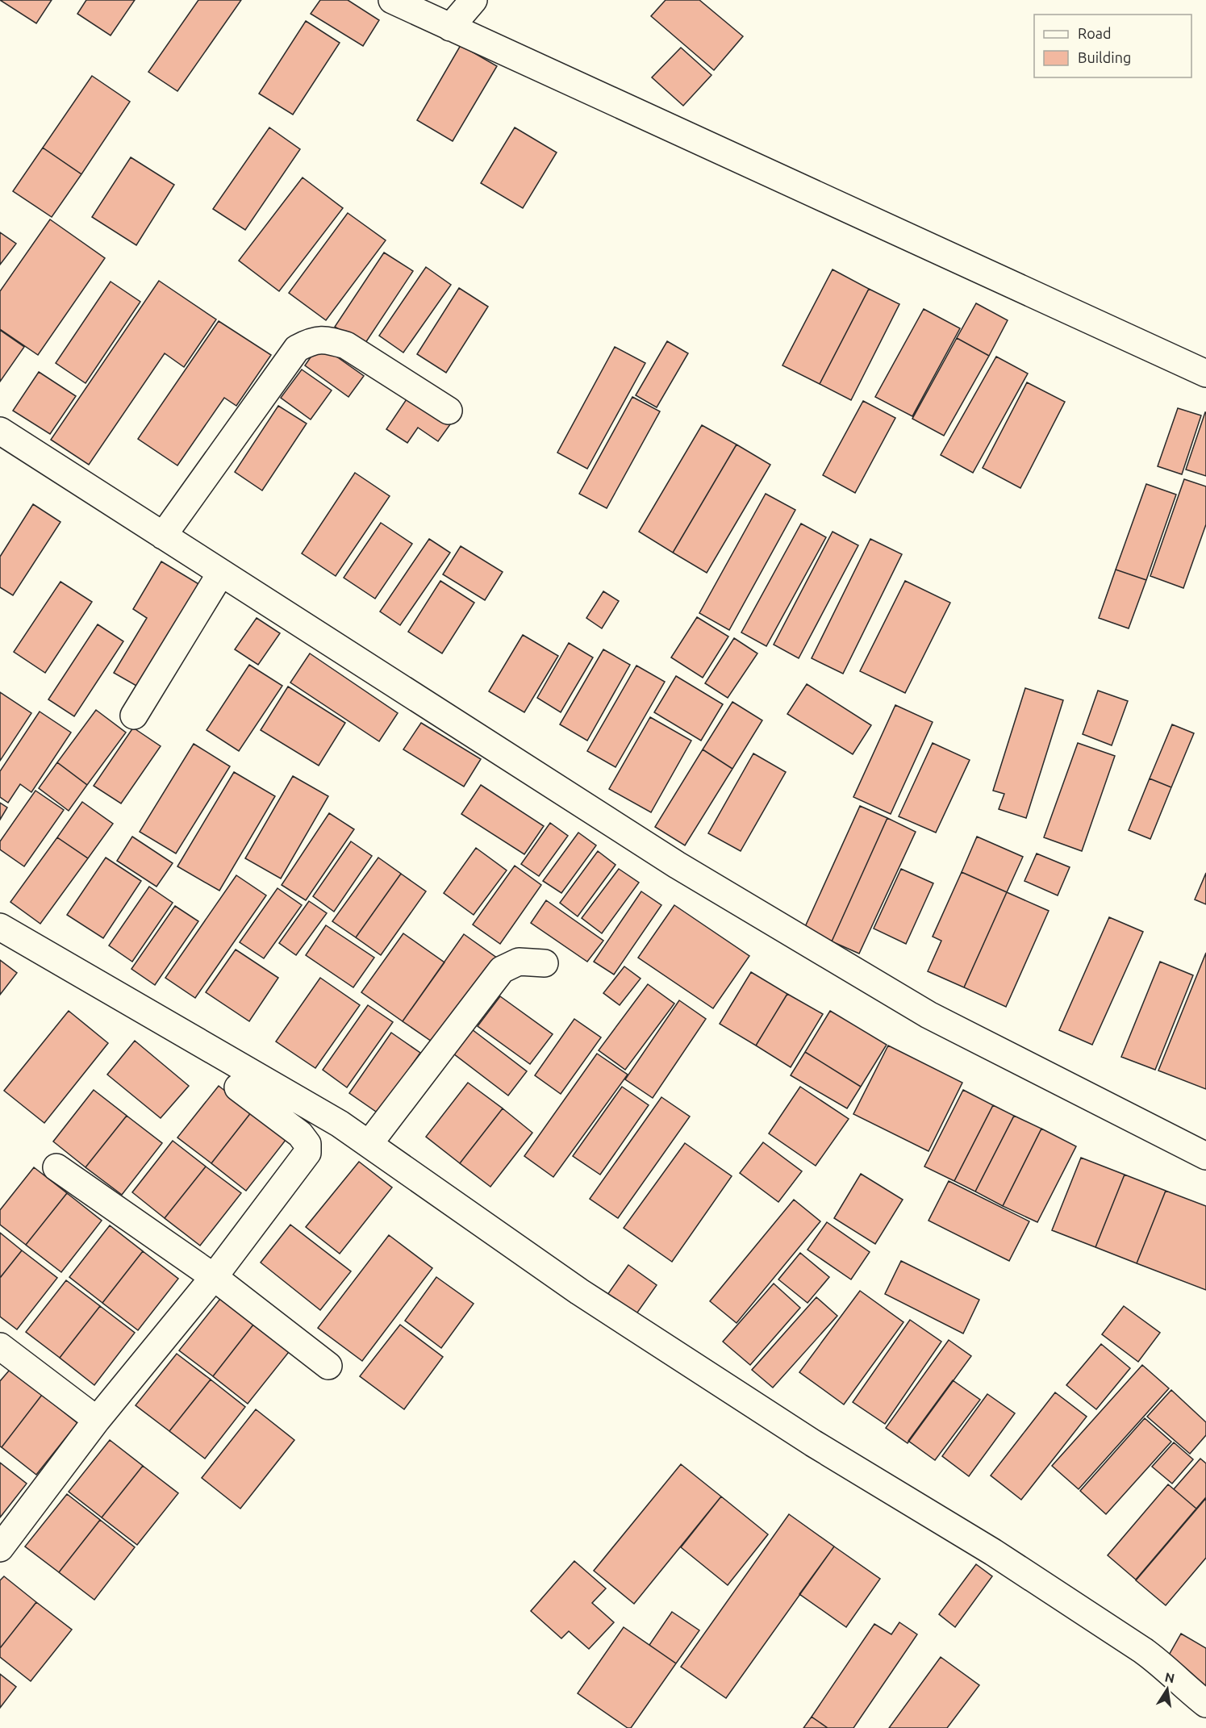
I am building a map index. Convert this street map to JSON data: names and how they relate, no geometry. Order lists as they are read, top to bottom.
{
  "legend": ["Road", "Building"],
  "north": "top"
}
